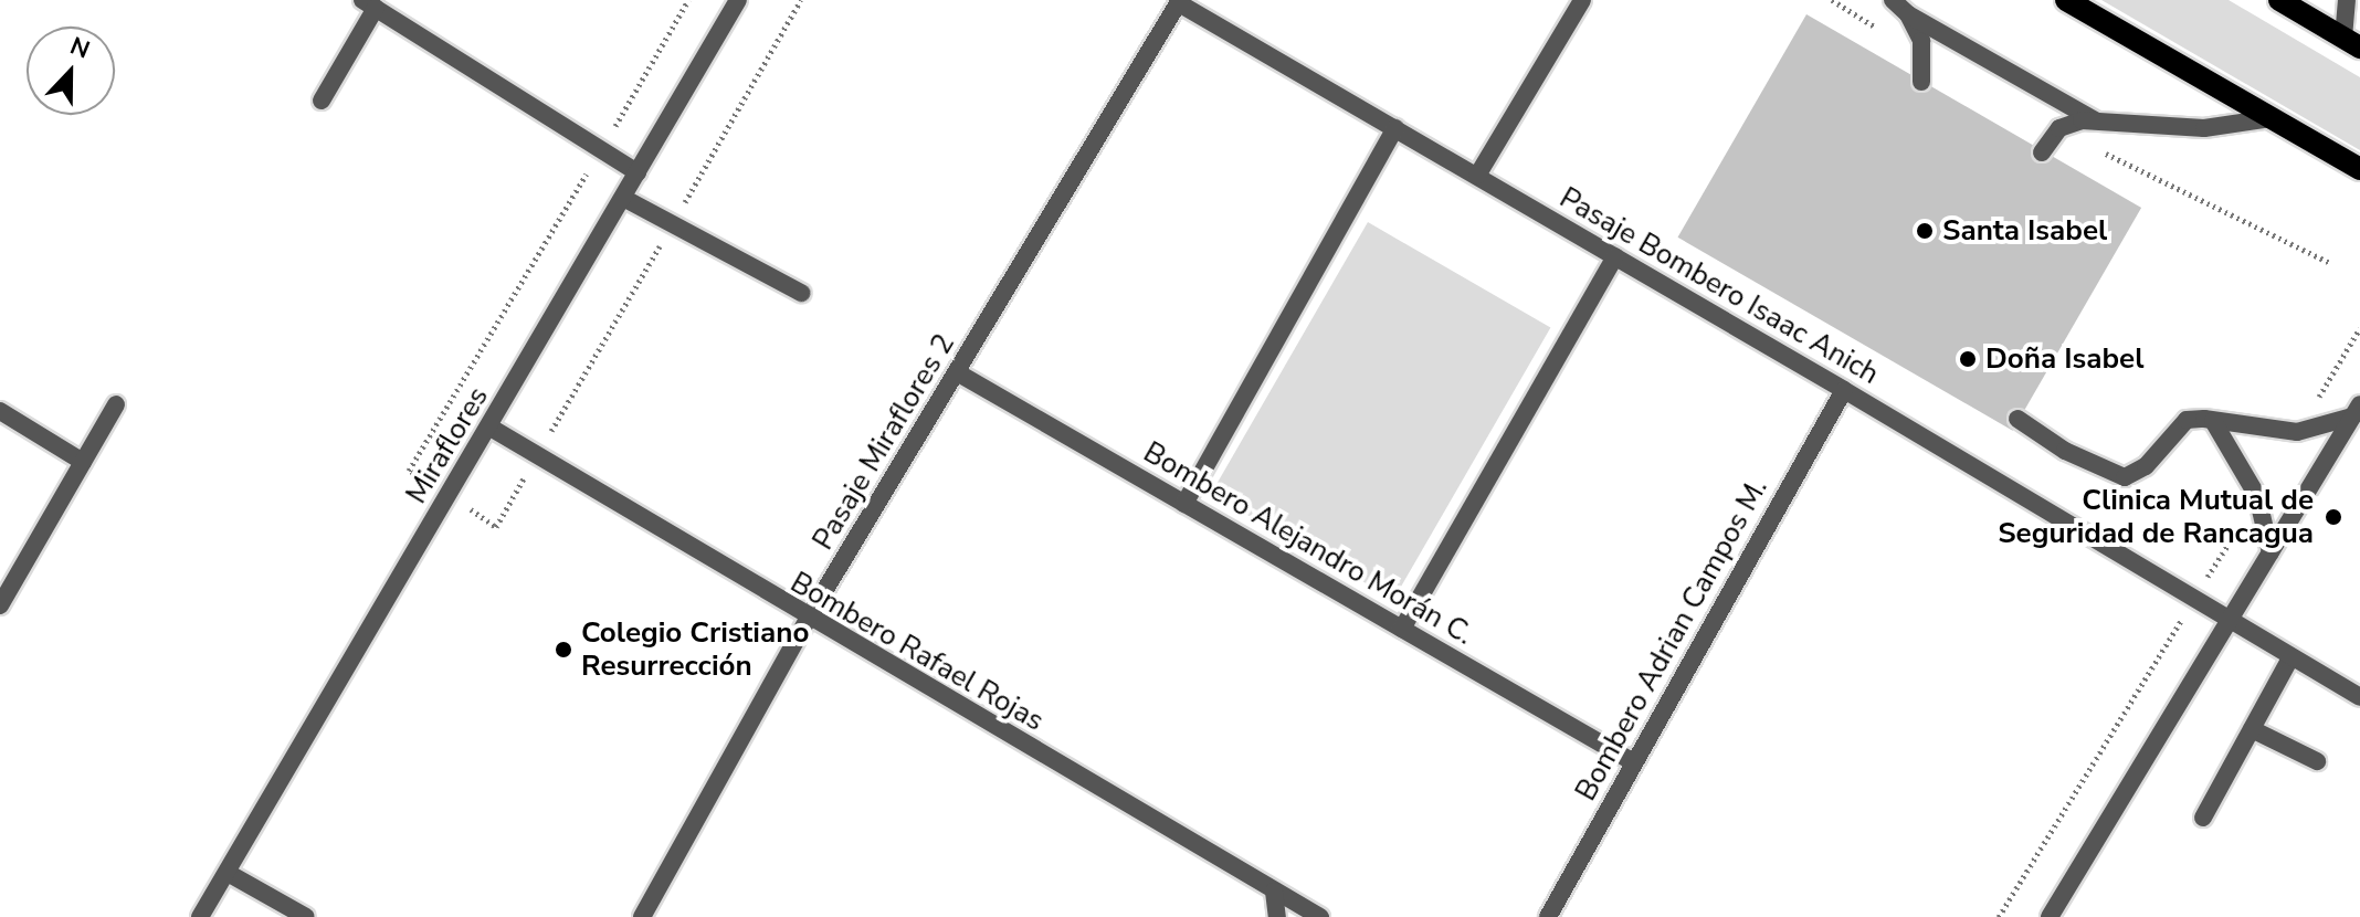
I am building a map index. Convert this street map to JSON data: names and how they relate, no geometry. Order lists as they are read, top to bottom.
{
  "streets": {
    "street": [
      "Pasaje Bombero Isaac Anich",
      "Pasaje Miraflores 2",
      "Miraflores",
      "Bombero Alejandro Morán C.",
      "Bombero Adrian Campos M.",
      "Bombero Rafael Rojas"
    ]
  },
  "crossings": [
    ["Pasaje Bombero Isaac Anich", "Pasaje Miraflores 2"],
    ["Pasaje Bombero Isaac Anich", "Bombero Adrian Campos M."],
    ["Pasaje Miraflores 2", "Bombero Alejandro Morán C."],
    ["Pasaje Miraflores 2", "Bombero Rafael Rojas"],
    ["Miraflores", "Bombero Rafael Rojas"],
    ["Bombero Alejandro Morán C.", "Bombero Adrian Campos M."]
  ],
  "places": [
    "Santa Isabel",
    "Doña Isabel",
    "Clinica Mutual de Seguridad de Rancagua",
    "Colegio Cristiano Resurrección"
  ],
  "north": "top"
}
